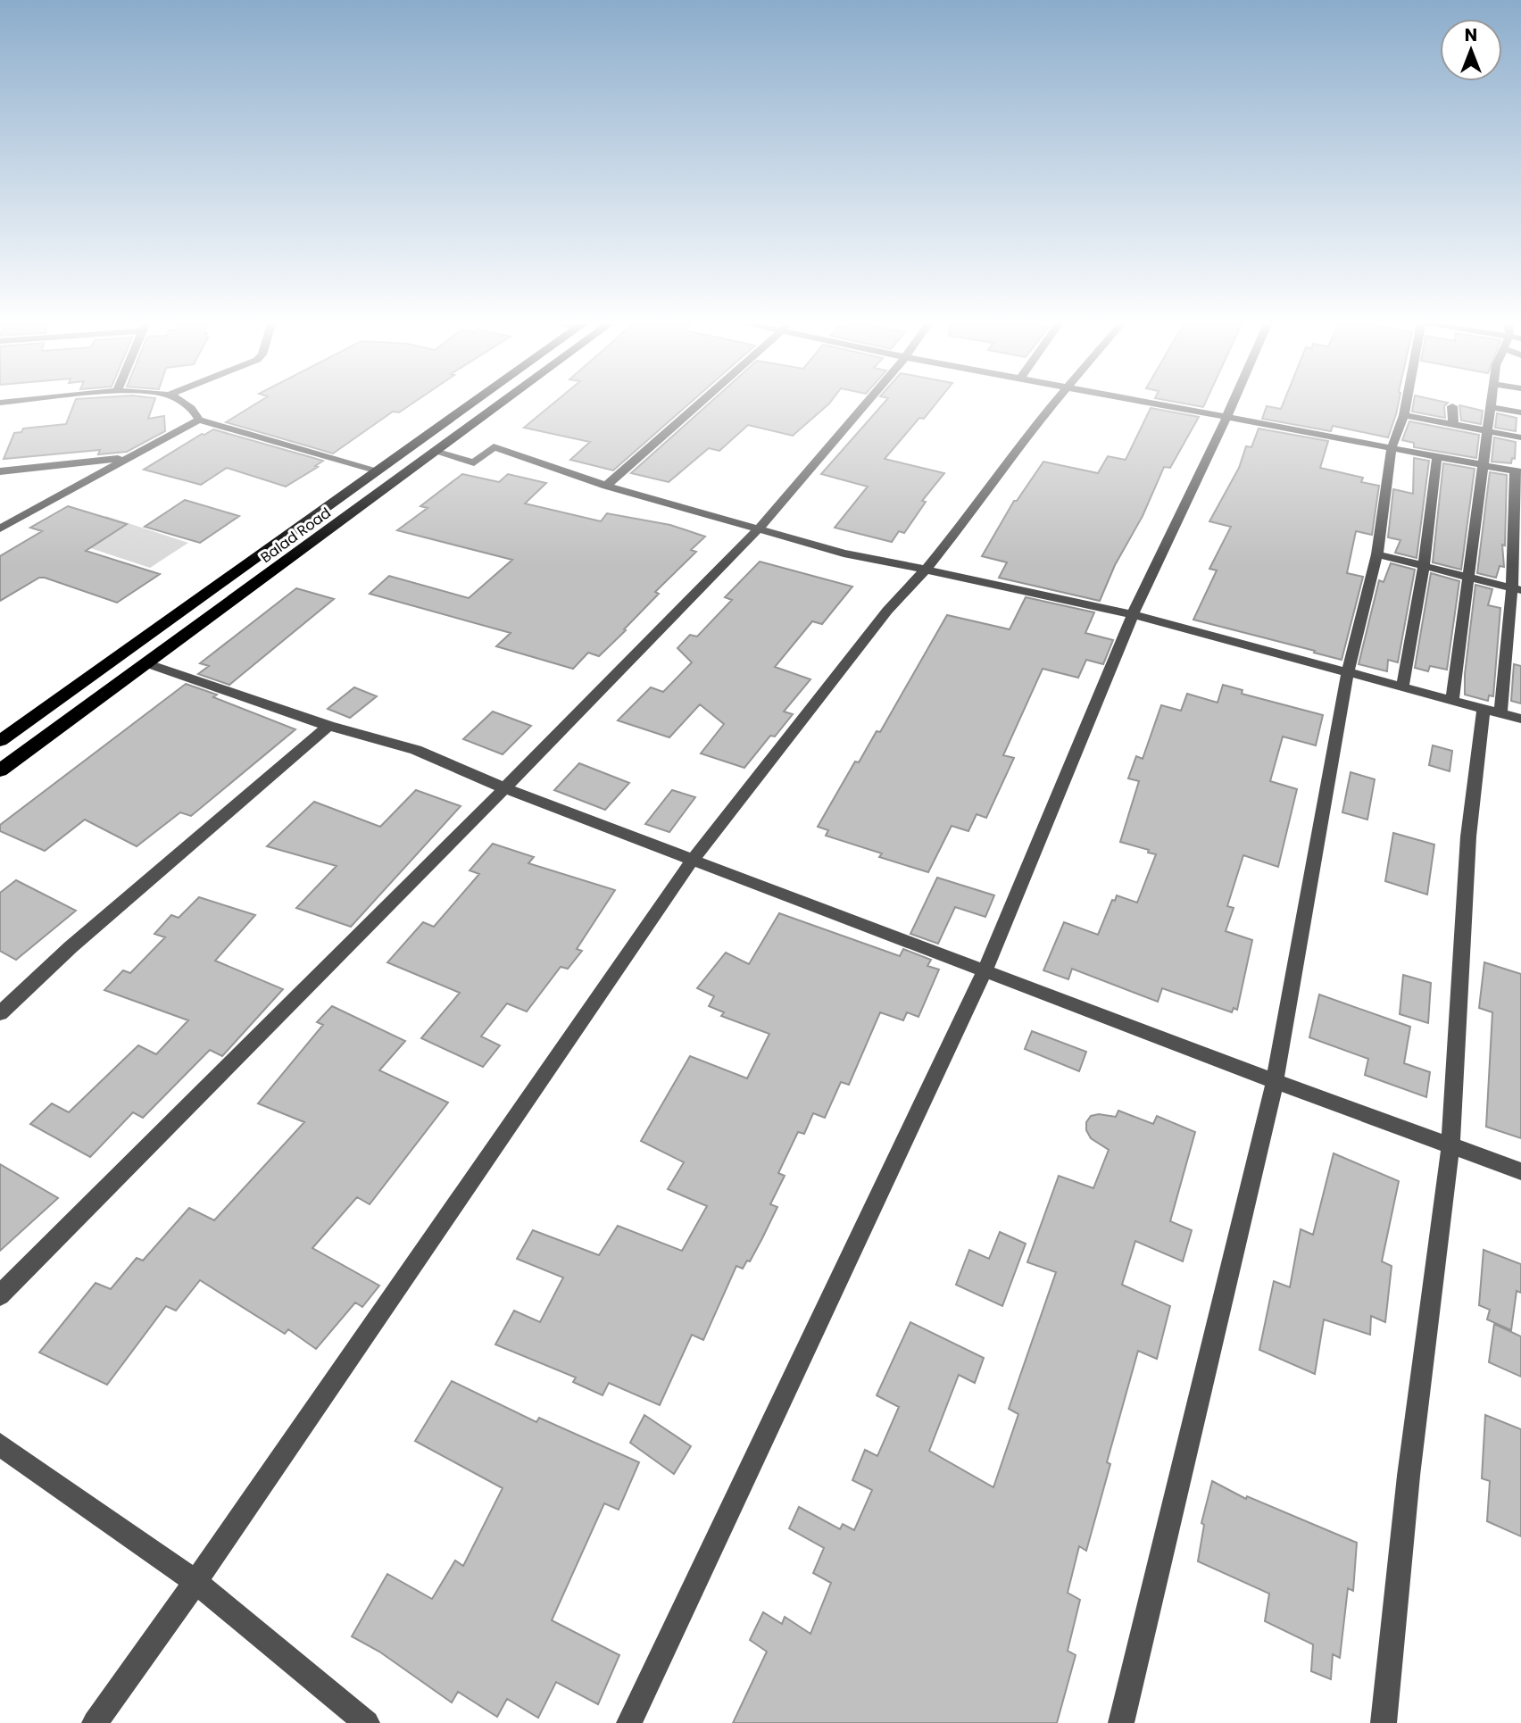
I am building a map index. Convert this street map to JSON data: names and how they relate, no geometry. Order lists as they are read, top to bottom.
{
  "streets": {
    "highway": ["Balad Road"]
  },
  "north": "top"
}
